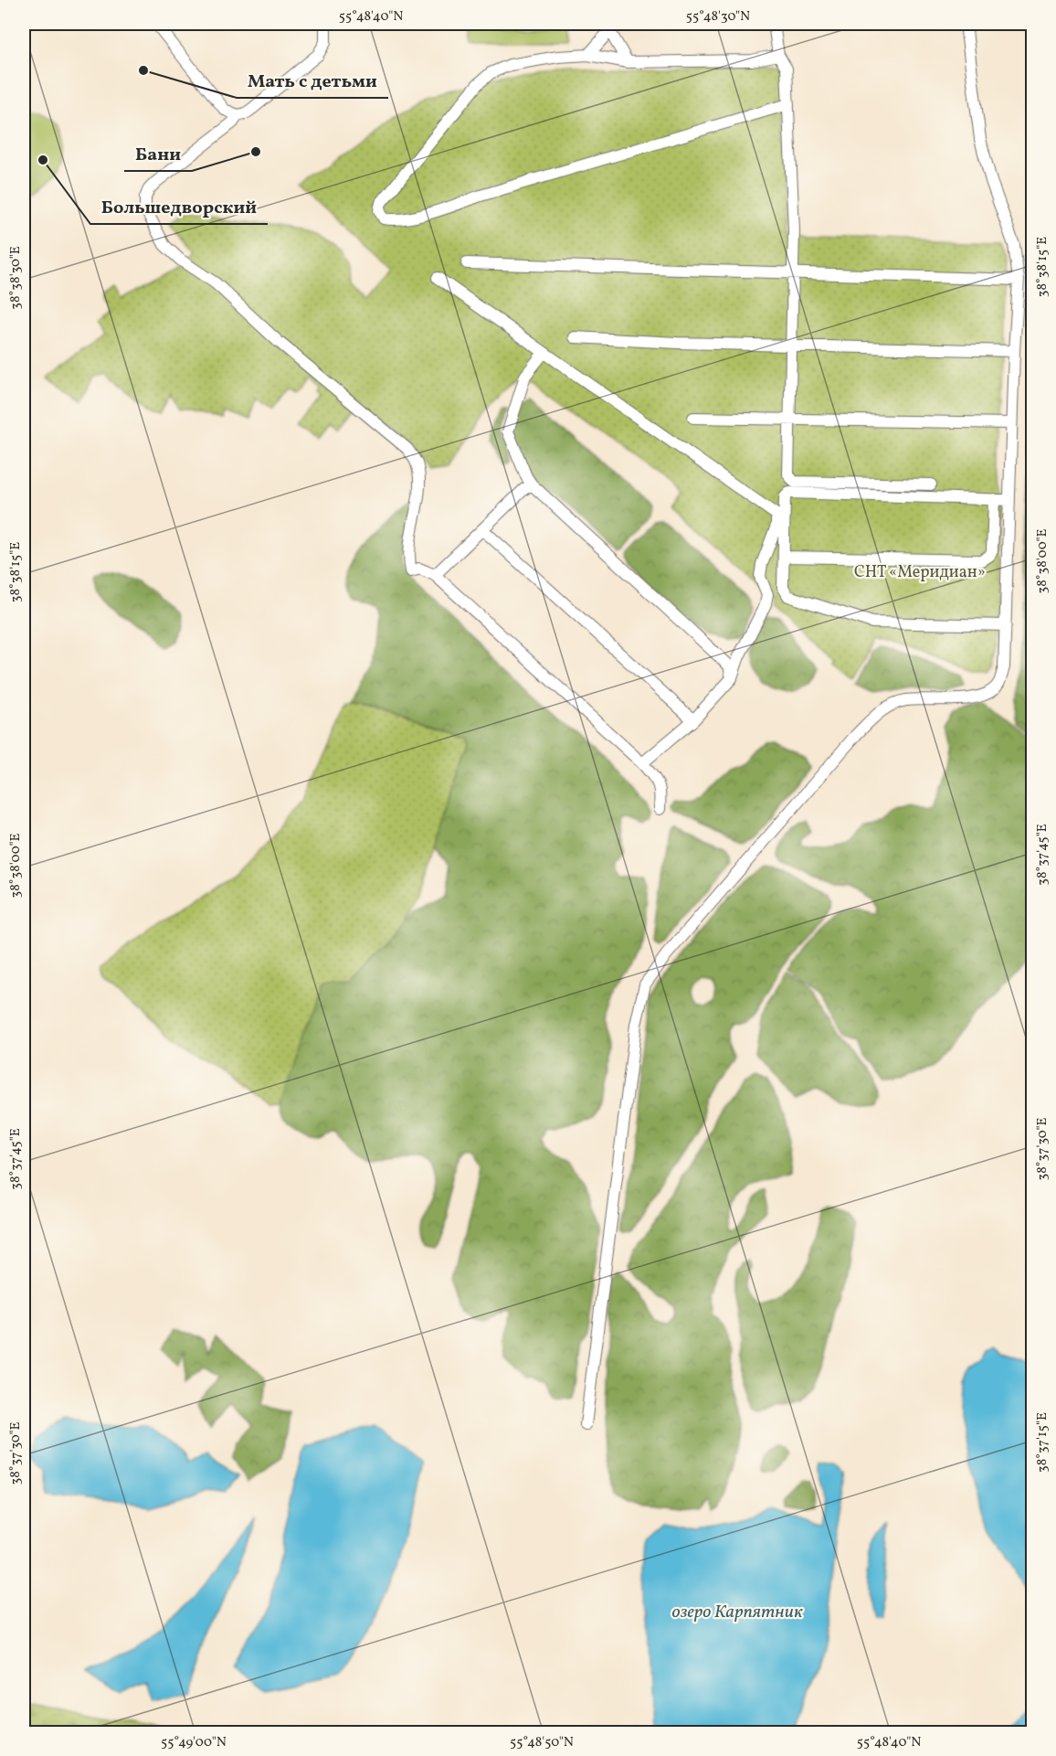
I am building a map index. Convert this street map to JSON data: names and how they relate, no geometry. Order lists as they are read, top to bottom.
{
  "water": ["озеро Карпятник"],
  "parks": ["СНТ «Меридиан»"],
  "places": ["Мать с детьми", "Бани", "Большедворский"],
  "coordinates": [
    "55°48'40\"N",
    "55°48'30\"N",
    "38°38'15\"E",
    "38°38'30\"E",
    "38°38'00\"E",
    "38°37'45\"E",
    "38°37'30\"E",
    "38°37'15\"E",
    "55°49'00\"N",
    "55°48'50\"N"
  ]
}
